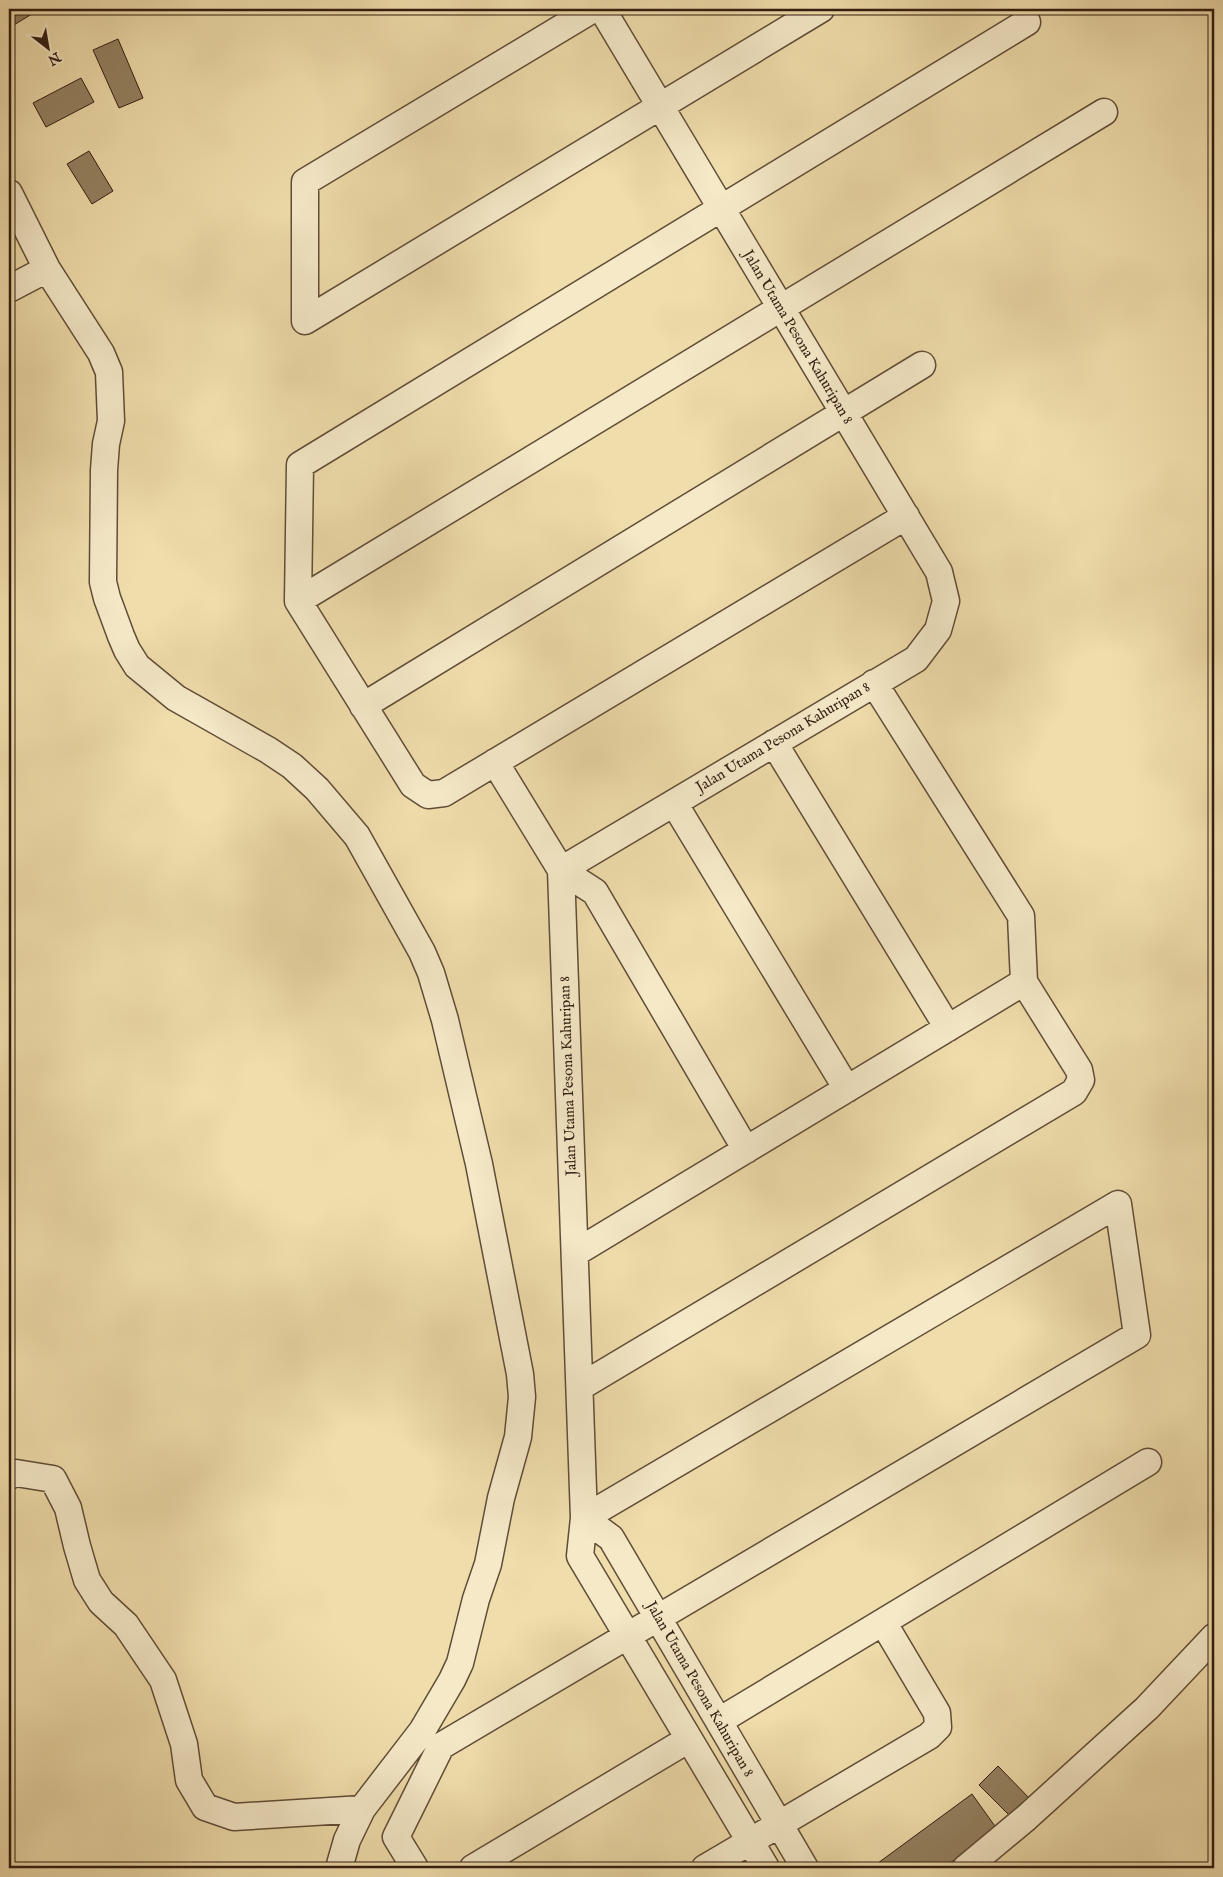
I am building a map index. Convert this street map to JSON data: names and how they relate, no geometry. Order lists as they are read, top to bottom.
{
  "streets": {
    "street": ["Jalan Utama Pesona Kahuripan 8"]
  },
  "north": "bottom right"
}
